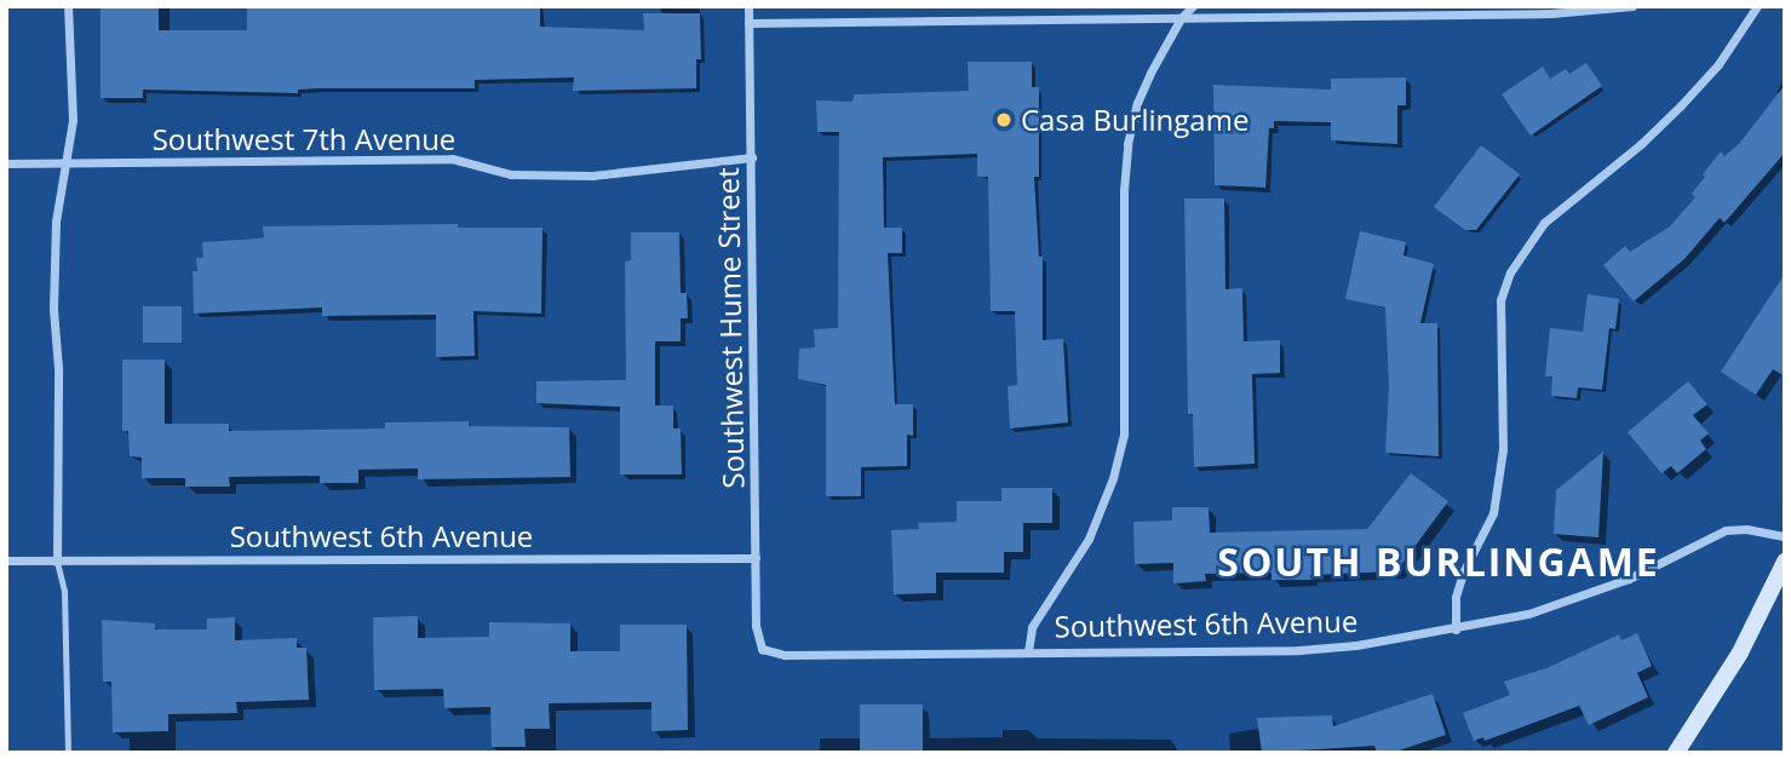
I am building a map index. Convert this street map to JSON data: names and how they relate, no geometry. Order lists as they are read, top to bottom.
{
  "streets": {
    "street": ["Southwest 7th Avenue", "Southwest Hume Street", "Southwest 6th Avenue"]
  },
  "crossings": [
    ["Southwest 7th Avenue", "Southwest Hume Street"],
    ["Southwest Hume Street", "Southwest 6th Avenue"]
  ],
  "districts": ["SOUTH BURLINGAME"],
  "places": ["Casa Burlingame"]
}
